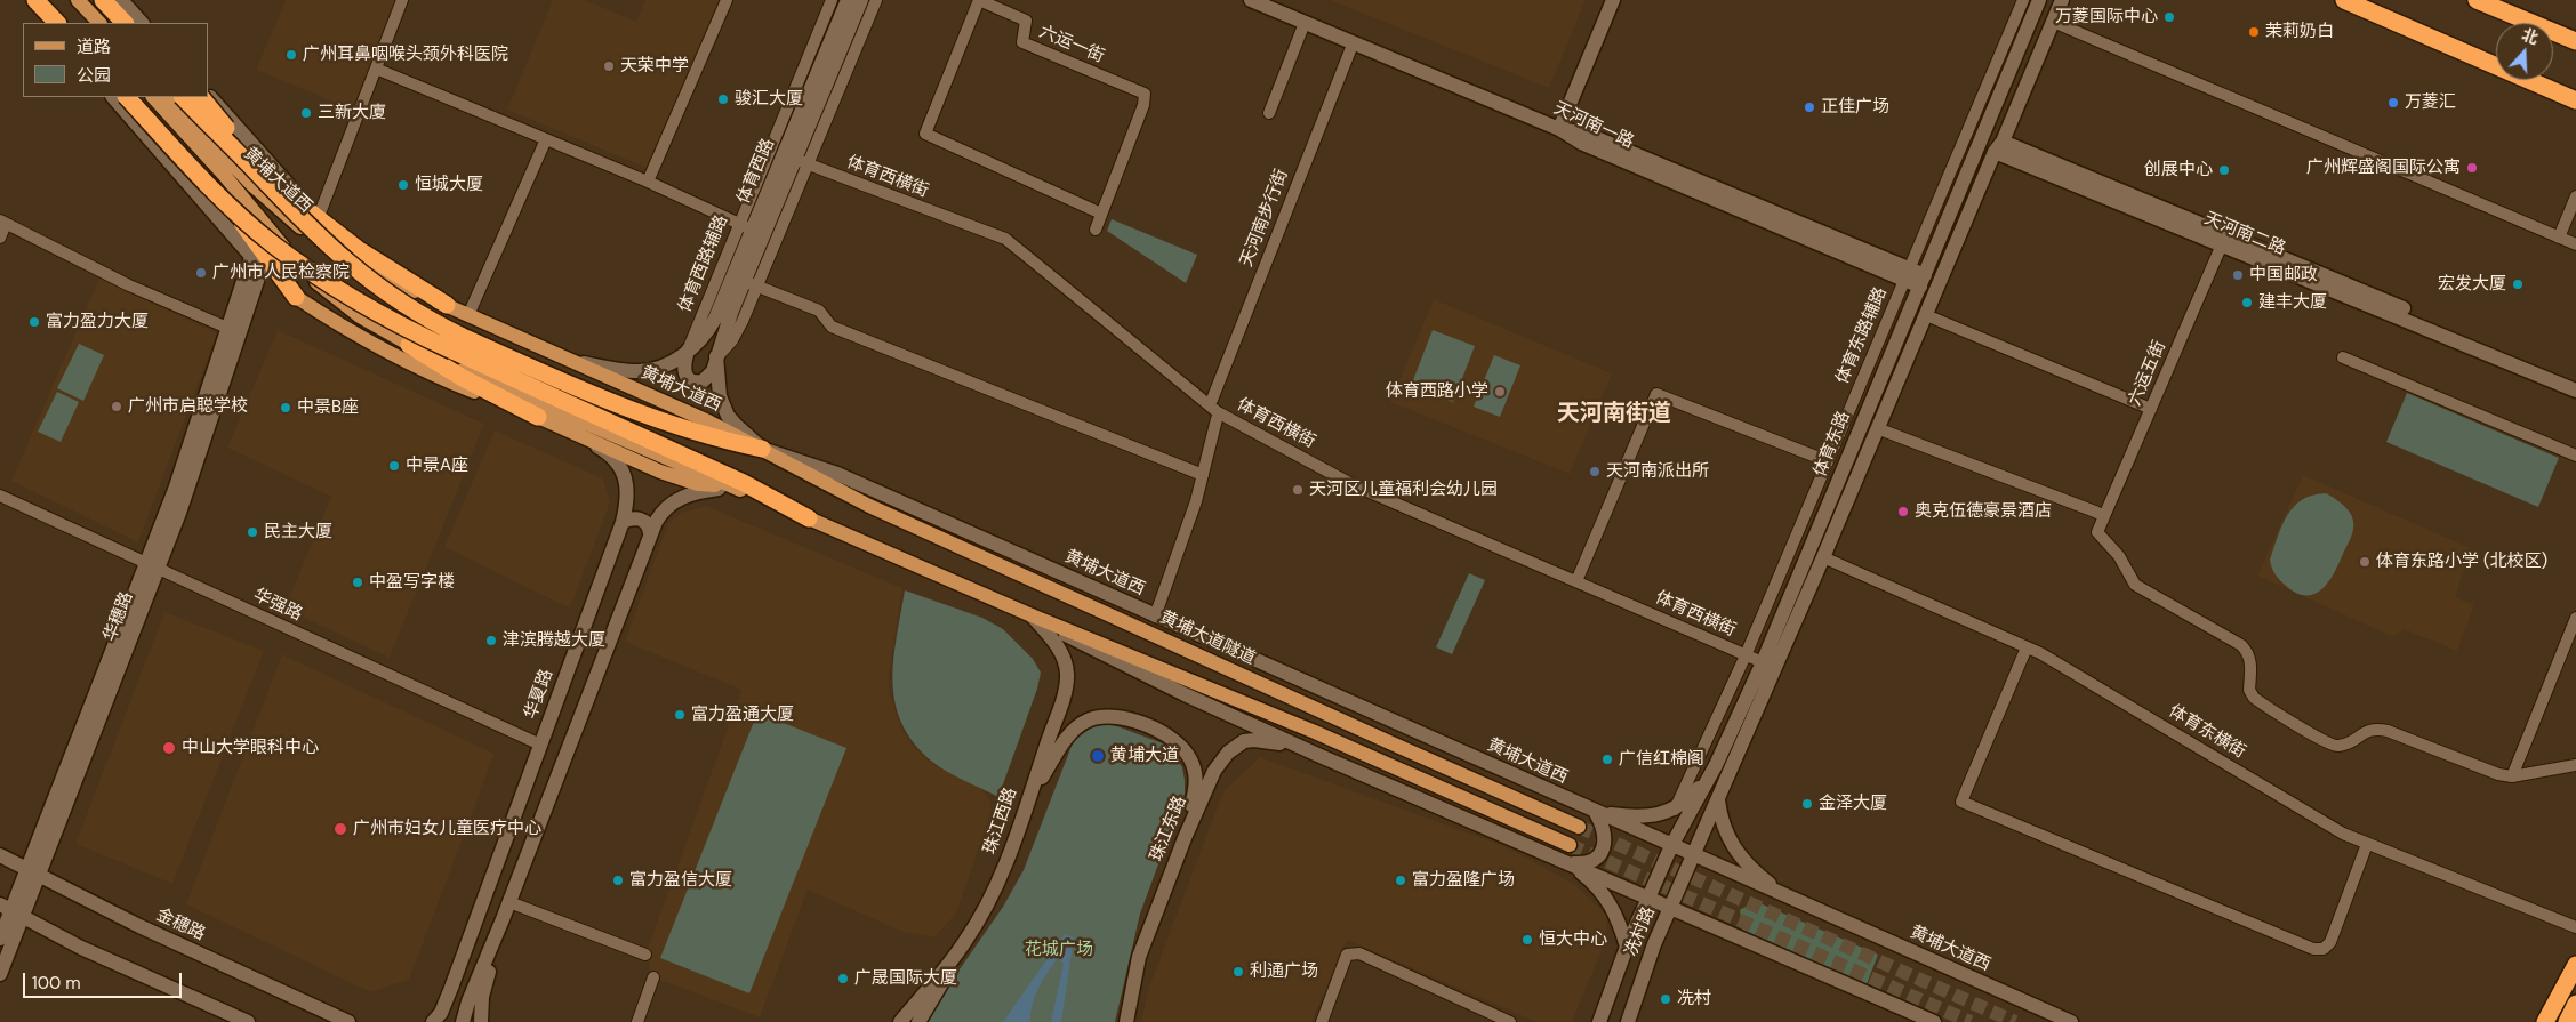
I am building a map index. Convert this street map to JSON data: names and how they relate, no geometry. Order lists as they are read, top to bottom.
{
  "streets": {
    "main road": [
      "天河南一路",
      "体育西路",
      "黄埔大道西",
      "天河南二路",
      "体育东路",
      "华穗路",
      "黄埔大道隧道",
      "华夏路",
      "珠江西路",
      "珠江东路",
      "金穗路",
      "冼村路"
    ],
    "street": [
      "六运一街",
      "体育西横街",
      "天河南步行街",
      "体育东路辅路",
      "六运五街",
      "华强路",
      "体育东横街"
    ]
  },
  "crossings": [
    ["天河南一路", "体育东路辅路"],
    ["天河南一路", "体育东路"],
    ["体育西路", "体育西横街"],
    ["体育西路", "黄埔大道西"],
    ["体育西横街", "体育东路辅路"],
    ["体育西横街", "体育东路"],
    ["黄埔大道西", "体育东路"],
    ["黄埔大道西", "黄埔大道隧道"],
    ["黄埔大道西", "珠江西路"],
    ["黄埔大道西", "珠江东路"],
    ["黄埔大道西", "冼村路"],
    ["天河南二路", "六运五街"],
    ["天河南二路", "体育东路"],
    ["体育东路", "体育东横街"],
    ["体育东路", "冼村路"],
    ["华强路", "华穗路"],
    ["华强路", "华夏路"],
    ["华穗路", "金穗路"]
  ],
  "districts": ["天河南街道"],
  "parks": ["花城广场"],
  "places": [
    "万菱国际中心",
    "茉莉奶白",
    "广州耳鼻咽喉头颈外科医院",
    "天荣中学",
    "骏汇大厦",
    "万菱汇",
    "正佳广场",
    "三新大廈",
    "广州辉盛阁国际公寓",
    "创展中心",
    "恒城大厦",
    "广州市人民检察院",
    "中国邮政",
    "宏发大厦",
    "建丰大厦",
    "富力盈力大厦",
    "体育西路小学",
    "广州市启聪学校",
    "中景B座",
    "中景A座",
    "天河南派出所",
    "天河区儿童福利会幼儿园",
    "奥克伍德豪景酒店",
    "民主大厦",
    "体育东路小学 (北校区)",
    "中盈写字楼",
    "津滨腾越大厦",
    "富力盈通大厦",
    "中山大学眼科中心",
    "黄埔大道",
    "广信红棉阁",
    "金泽大厦",
    "广州市妇女儿童医疗中心",
    "富力盈信大厦",
    "富力盈隆广场",
    "恒大中心",
    "利通广场",
    "广晟国际大厦",
    "冼村"
  ],
  "legend": ["道路", "公园"],
  "scale_bar": "100 m",
  "north": "top"
}
